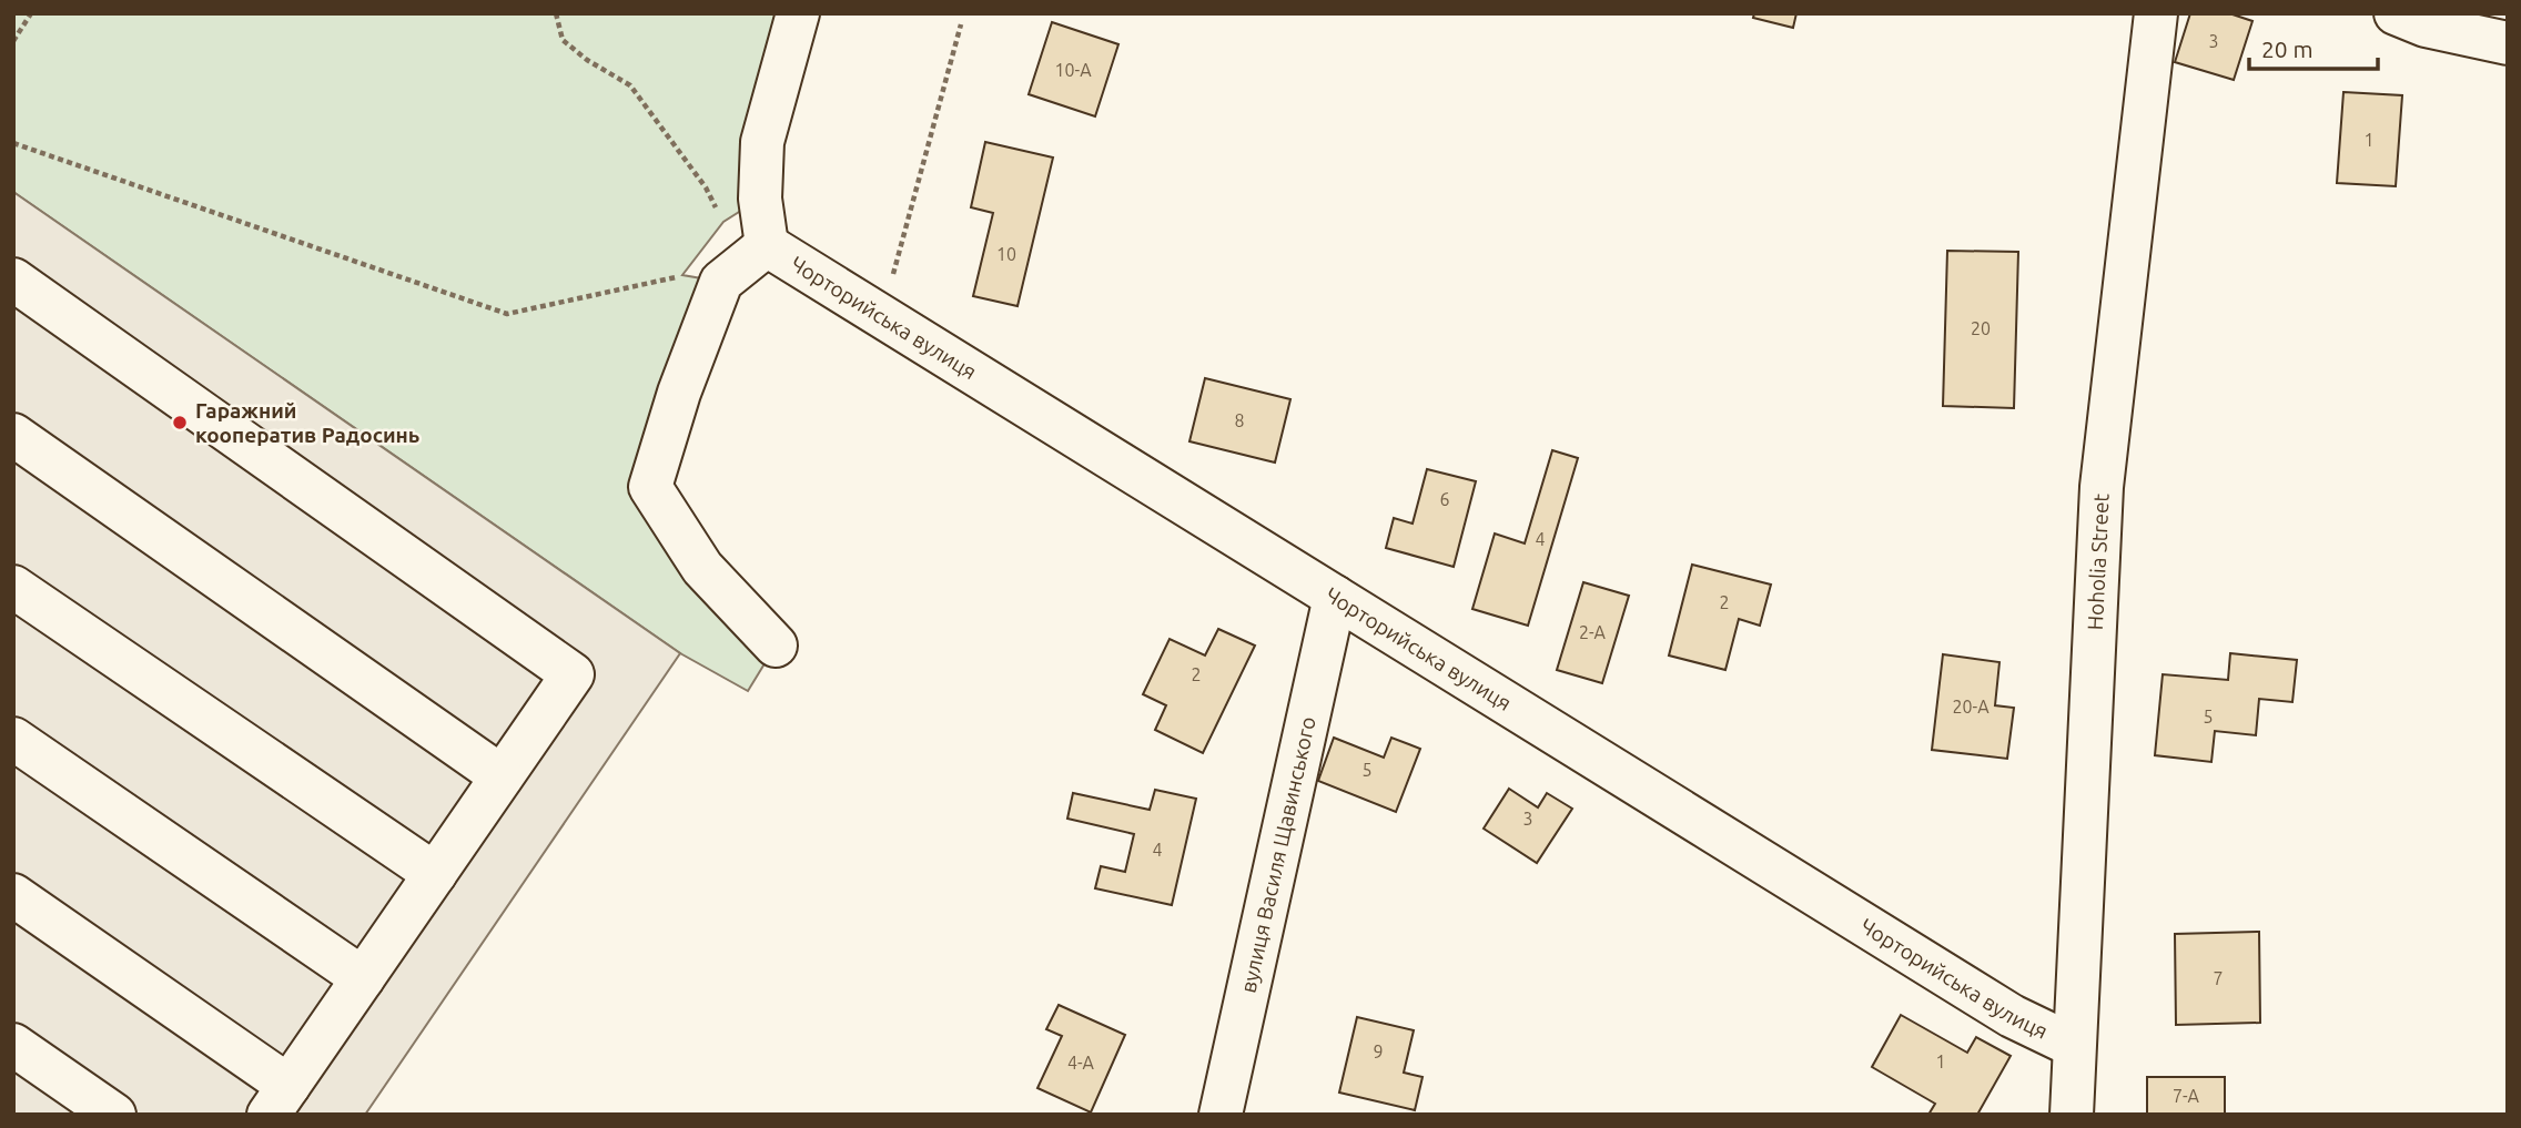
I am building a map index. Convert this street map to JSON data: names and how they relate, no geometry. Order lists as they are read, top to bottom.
{
  "streets": {
    "street": ["Чорторийська вулиця", "Hoholia Street", "вулиця Василя Щавинського"]
  },
  "crossings": [
    ["Чорторийська вулиця", "Hoholia Street"],
    ["Чорторийська вулиця", "вулиця Василя Щавинського"]
  ],
  "places": ["Гаражний кооператив Радосинь"],
  "house_numbers": [
    "3",
    "10-А",
    "1",
    "10",
    "20",
    "8",
    "6",
    "4",
    "2",
    "2-А",
    "2",
    "20-А",
    "5",
    "5",
    "3",
    "4",
    "7",
    "9",
    "1",
    "4-А",
    "7-А"
  ],
  "scale_bar": "20 m"
}
